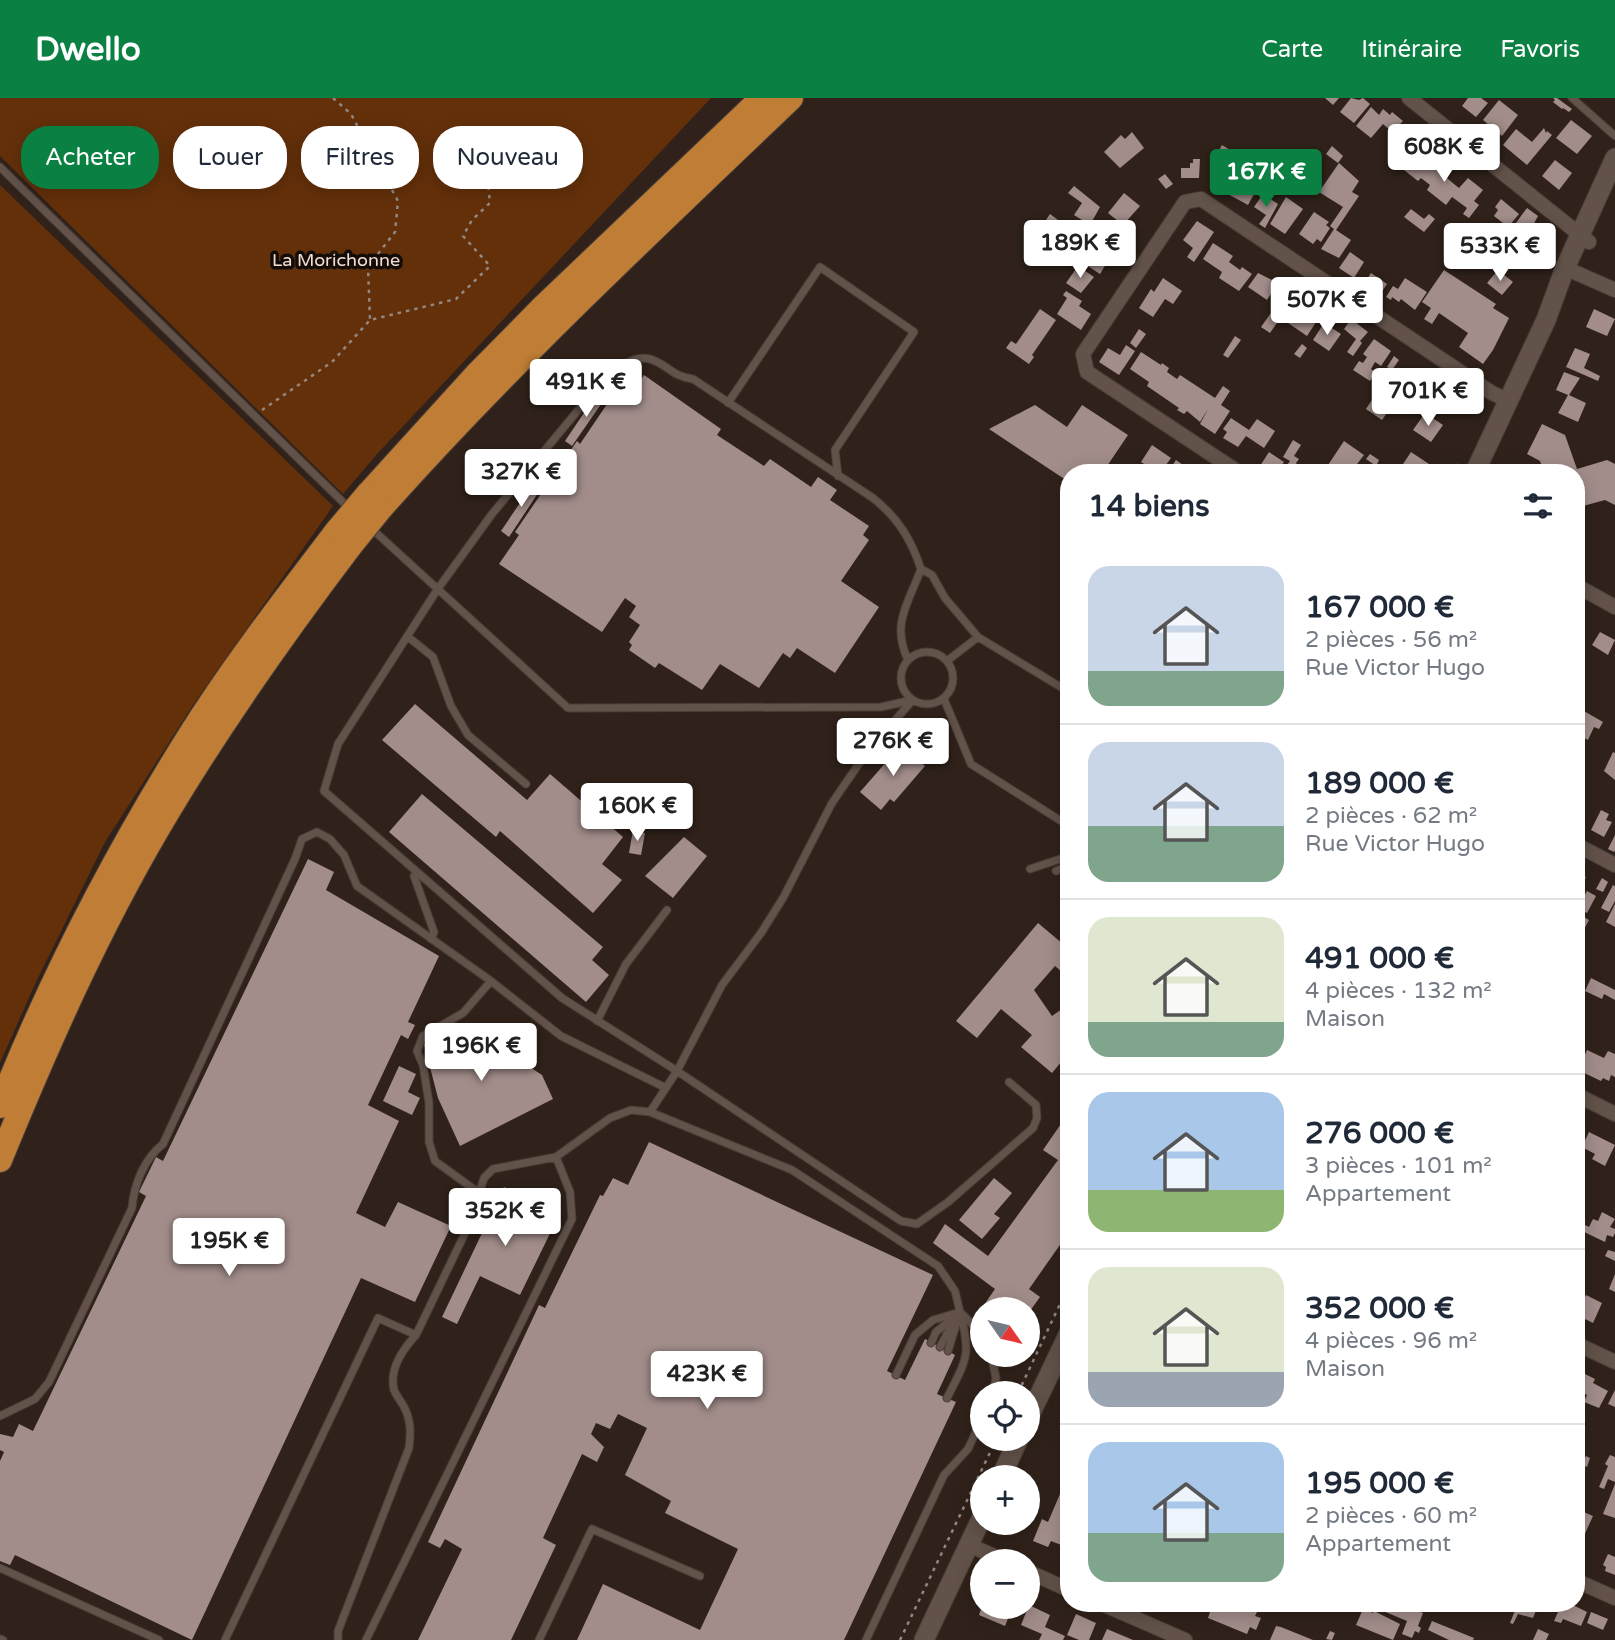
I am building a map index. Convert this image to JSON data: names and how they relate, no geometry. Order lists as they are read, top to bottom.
{
  "parks": ["La Morichonne"],
  "north": "bottom right",
  "page": {
    "header": "Dwello",
    "nav": ["Carte", "Itinéraire", "Favoris"],
    "price": [
      "608K €",
      "167K €",
      "189K €",
      "533K €",
      "507K €",
      "491K €",
      "701K €",
      "327K €",
      "276K €",
      "160K €",
      "196K €",
      "352K €",
      "195K €",
      "423K €"
    ],
    "chip": [
      "Acheter",
      "Louer",
      "Filtres",
      "Nouveau"
    ],
    "heading": "14 biens",
    "list": [
      {
        "name": "167 000 €",
        "note": "2 pièces · 56 m² · Rue Victor Hugo"
      },
      {
        "name": "189 000 €",
        "note": "2 pièces · 62 m² · Rue Victor Hugo"
      },
      {
        "name": "491 000 €",
        "note": "4 pièces · 132 m² · Maison"
      },
      {
        "name": "276 000 €",
        "note": "3 pièces · 101 m² · Appartement"
      },
      {
        "name": "352 000 €",
        "note": "4 pièces · 96 m² · Maison"
      },
      {
        "name": "195 000 €",
        "note": "2 pièces · 60 m² · Appartement"
      }
    ],
    "map_buttons": ["+", "−"]
  }
}
